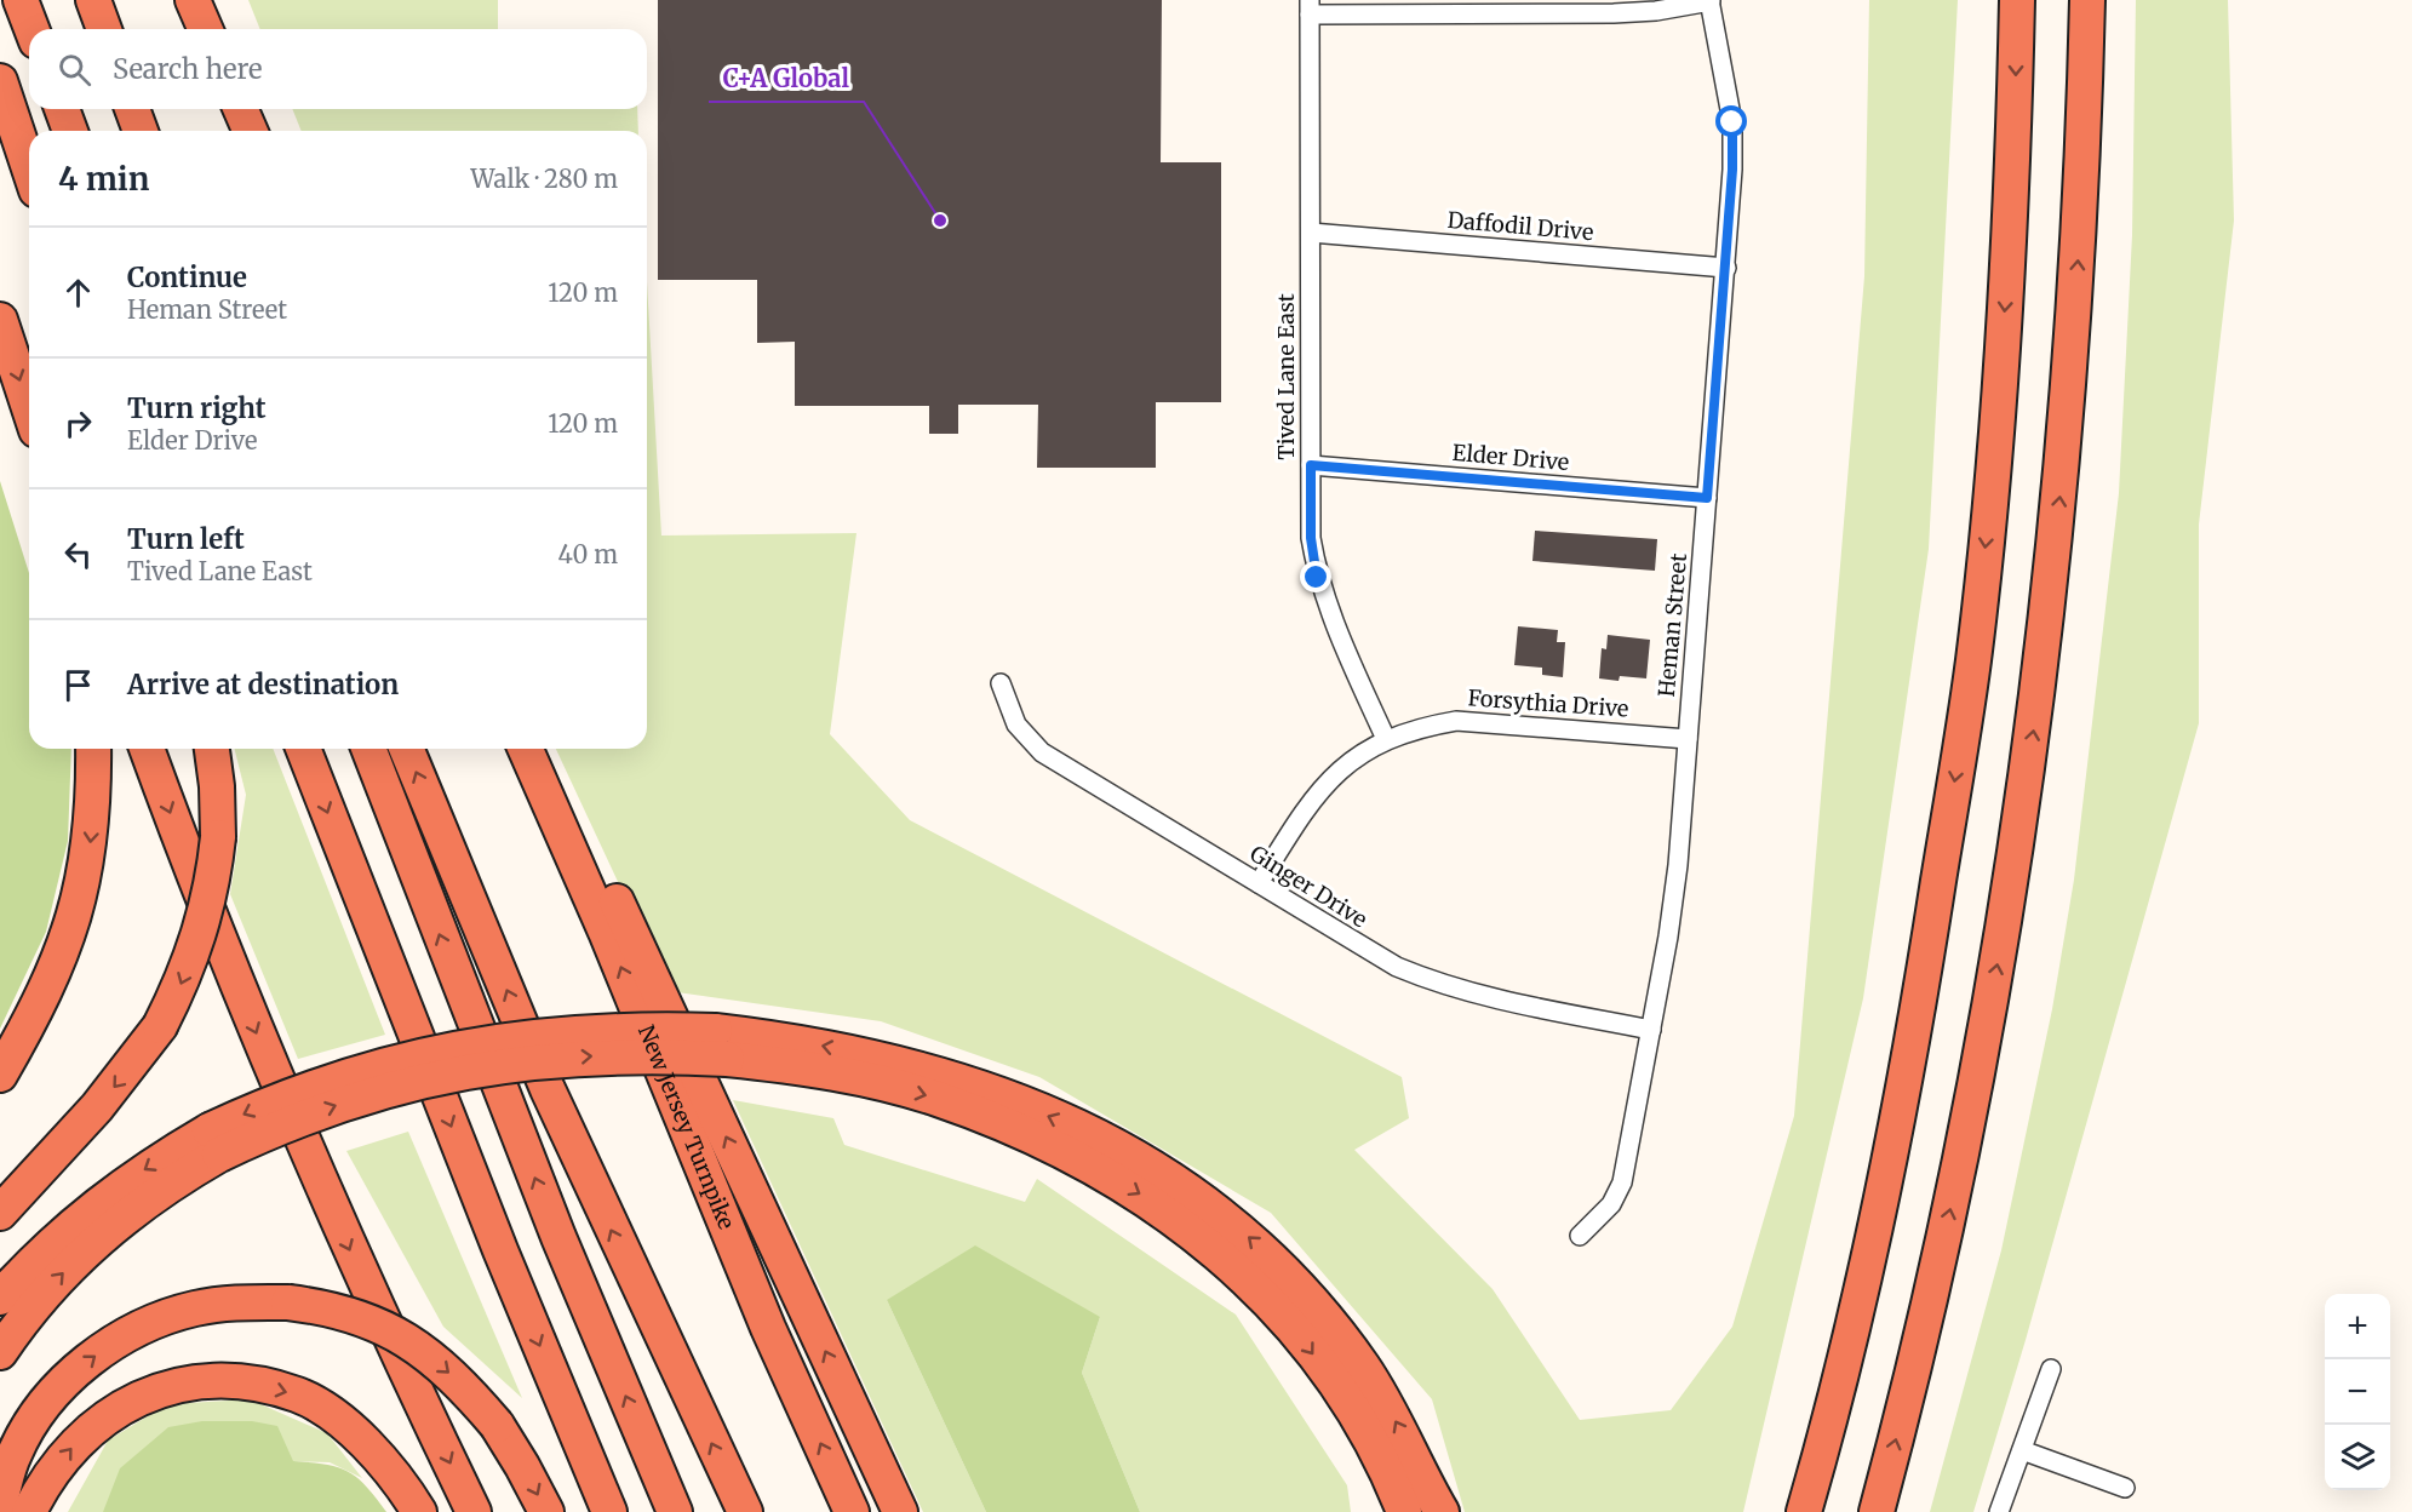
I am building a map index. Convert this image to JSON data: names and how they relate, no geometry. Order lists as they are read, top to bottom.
{
  "streets": {
    "highway": ["New Jersey Turnpike"],
    "street": [
      "Daffodil Drive",
      "Tived Lane East",
      "Elder Drive",
      "Heman Street",
      "Forsythia Drive",
      "Ginger Drive"
    ]
  },
  "crossings": [
    ["Daffodil Drive", "Tived Lane East"],
    ["Daffodil Drive", "Heman Street"],
    ["Tived Lane East", "Elder Drive"],
    ["Tived Lane East", "Forsythia Drive"],
    ["Elder Drive", "Heman Street"],
    ["Heman Street", "Forsythia Drive"],
    ["Heman Street", "Ginger Drive"],
    ["Forsythia Drive", "Ginger Drive"]
  ],
  "places": ["C+A Global"],
  "page": {
    "search": "Search here",
    "heading": ["4 min", "Walk · 280 m"],
    "list": [
      ["Continue", "Heman Street", "120 m"],
      ["Turn right", "Elder Drive", "120 m"],
      ["Turn left", "Tived Lane East", "40 m"],
      "Arrive at destination"
    ],
    "map_buttons": ["+", "−"]
  }
}
